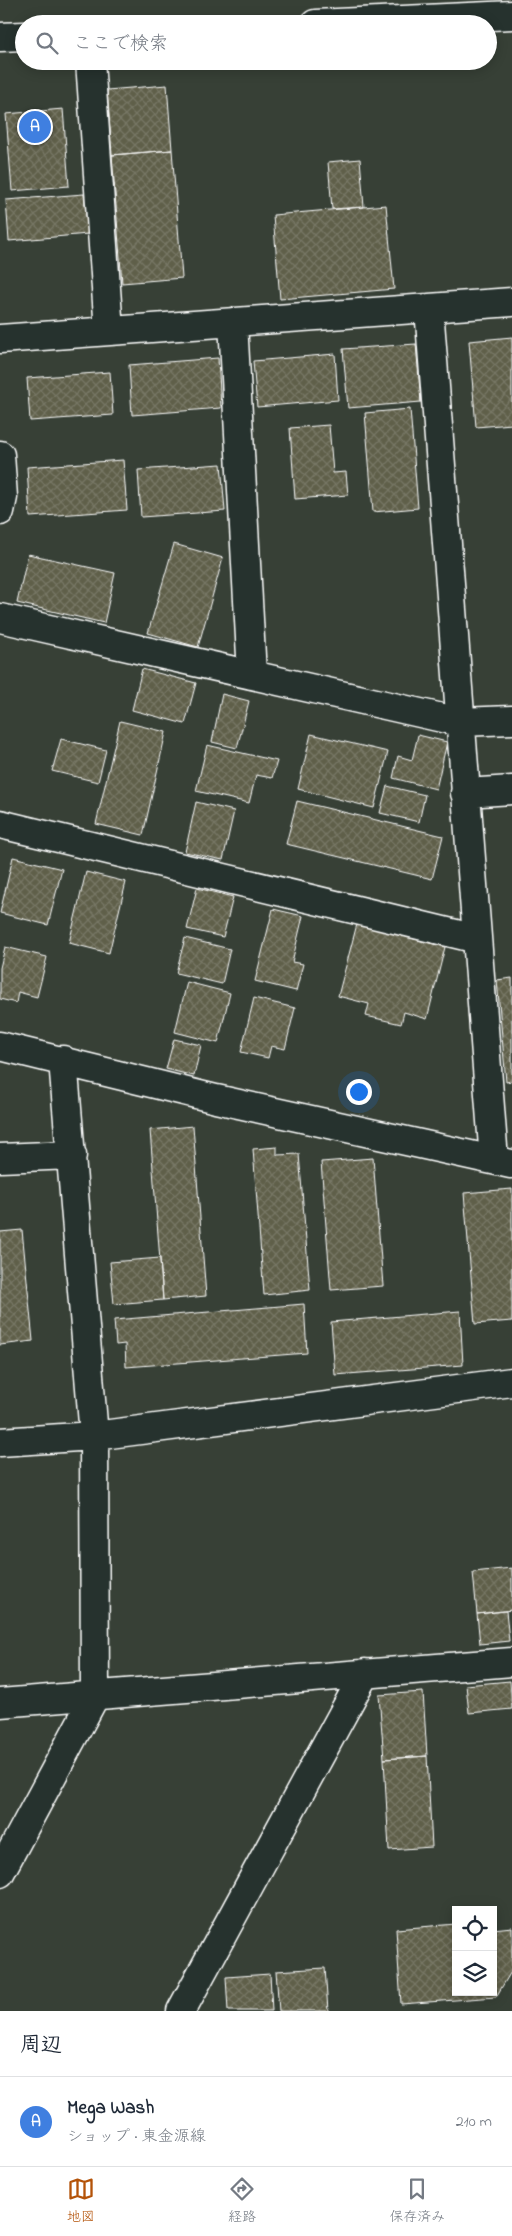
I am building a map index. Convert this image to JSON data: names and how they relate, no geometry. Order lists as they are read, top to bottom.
{
  "page": {
    "search": "ここで検索",
    "pins": "A",
    "heading": "周辺",
    "list": [
      {
        "mark": "A",
        "name": "Mega Wash",
        "note": "ショップ · 東金源線",
        "value": "210 m"
      }
    ],
    "nav": ["地図", "経路", "保存済み"]
  }
}
